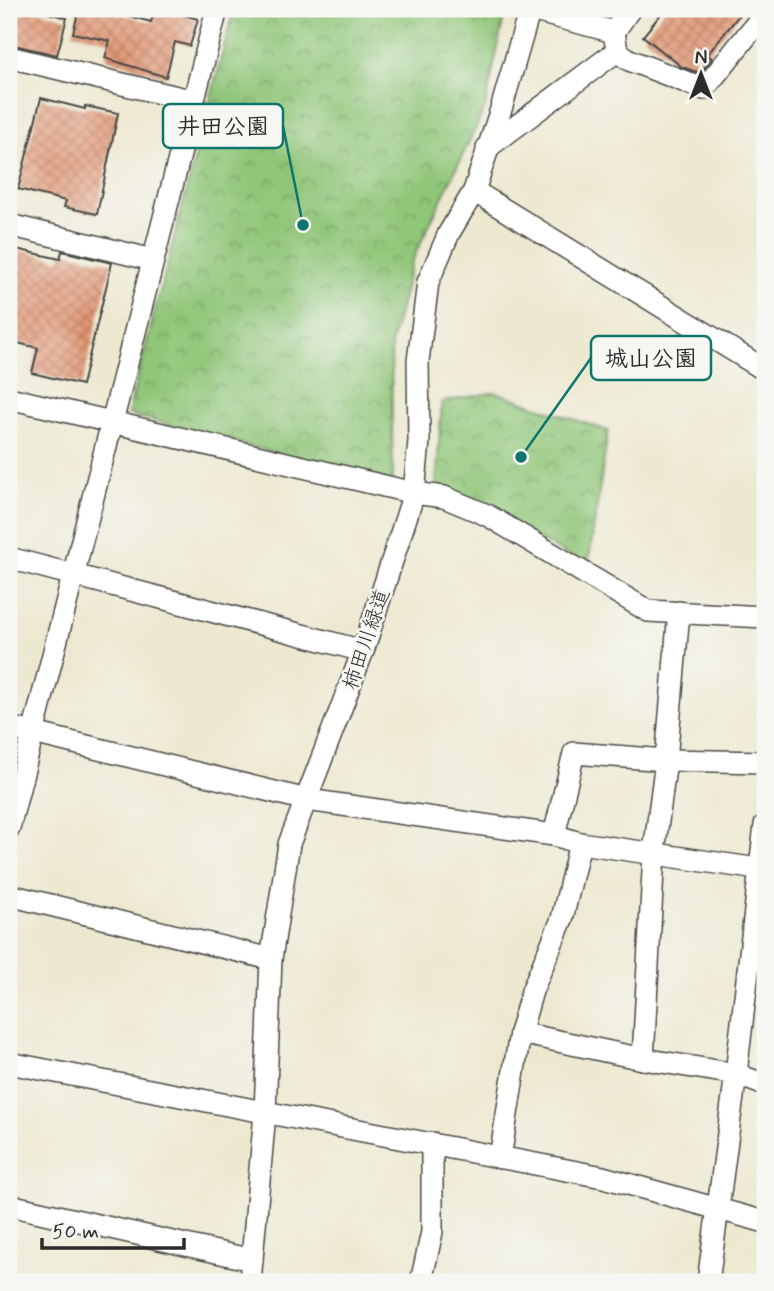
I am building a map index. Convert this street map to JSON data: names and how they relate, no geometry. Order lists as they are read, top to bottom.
{
  "streets": {
    "street": ["柿田川緑道"]
  },
  "places": ["井田公園", "城山公園"],
  "scale_bar": "50 m",
  "north": "top"
}
